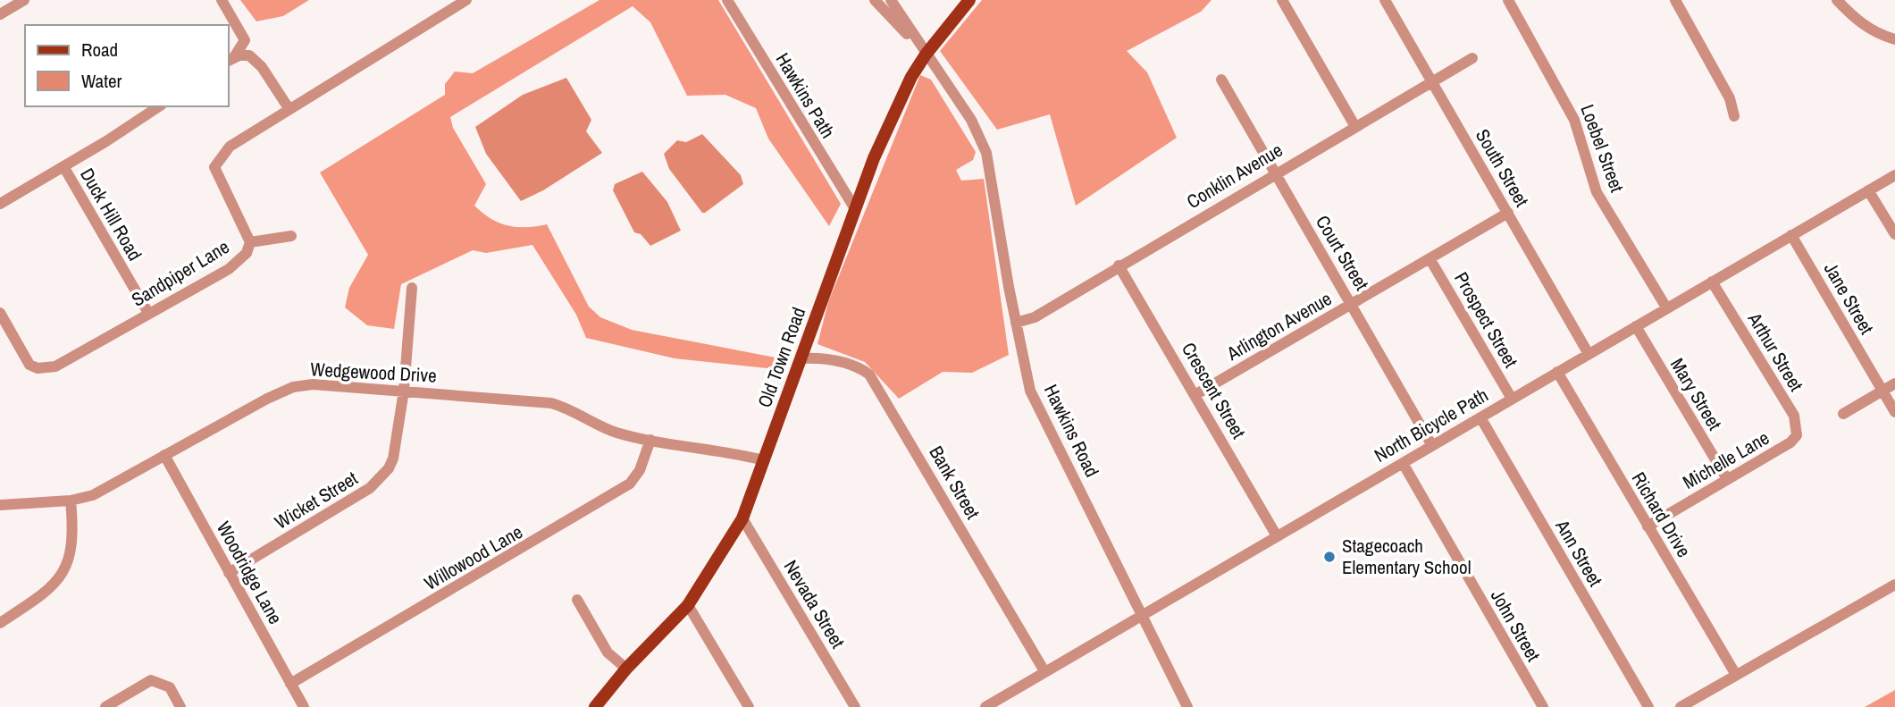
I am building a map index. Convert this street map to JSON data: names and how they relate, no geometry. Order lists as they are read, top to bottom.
{
  "streets": {
    "main road": ["Old Town Road"],
    "street": [
      "Hawkins Path",
      "Loebel Street",
      "South Street",
      "Conklin Avenue",
      "Duck Hill Road",
      "Court Street",
      "Sandpiper Lane",
      "Jane Street",
      "Prospect Street",
      "Arlington Avenue",
      "Arthur Street",
      "Wedgewood Drive",
      "Crescent Street",
      "Mary Street",
      "North Bicycle Path",
      "Hawkins Road",
      "Michelle Lane",
      "Bank Street",
      "Wicket Street",
      "Richard Drive",
      "Ann Street",
      "Willowood Lane",
      "Woodridge Lane",
      "Nevada Street",
      "John Street"
    ]
  },
  "crossings": [
    ["Hawkins Path", "Old Town Road"],
    ["Loebel Street", "North Bicycle Path"],
    ["South Street", "Conklin Avenue"],
    ["South Street", "Arlington Avenue"],
    ["South Street", "North Bicycle Path"],
    ["Conklin Avenue", "Court Street"],
    ["Conklin Avenue", "Crescent Street"],
    ["Conklin Avenue", "Hawkins Road"],
    ["Duck Hill Road", "Sandpiper Lane"],
    ["Court Street", "Arlington Avenue"],
    ["Court Street", "North Bicycle Path"],
    ["Jane Street", "North Bicycle Path"],
    ["Prospect Street", "Arlington Avenue"],
    ["Prospect Street", "North Bicycle Path"],
    ["Arlington Avenue", "Crescent Street"],
    ["Arthur Street", "North Bicycle Path"],
    ["Arthur Street", "Michelle Lane"],
    ["Old Town Road", "Wedgewood Drive"],
    ["Old Town Road", "Hawkins Road"],
    ["Old Town Road", "Bank Street"],
    ["Old Town Road", "Nevada Street"],
    ["Wedgewood Drive", "Wicket Street"],
    ["Wedgewood Drive", "Willowood Lane"],
    ["Wedgewood Drive", "Woodridge Lane"],
    ["Crescent Street", "North Bicycle Path"],
    ["Mary Street", "North Bicycle Path"],
    ["Mary Street", "Michelle Lane"],
    ["North Bicycle Path", "Hawkins Road"],
    ["North Bicycle Path", "Bank Street"],
    ["North Bicycle Path", "Richard Drive"],
    ["North Bicycle Path", "Ann Street"],
    ["North Bicycle Path", "John Street"],
    ["Michelle Lane", "Richard Drive"],
    ["Wicket Street", "Woodridge Lane"],
    ["Willowood Lane", "Woodridge Lane"]
  ],
  "places": ["Stagecoach Elementary School"],
  "legend": ["Road", "Water"]
}
